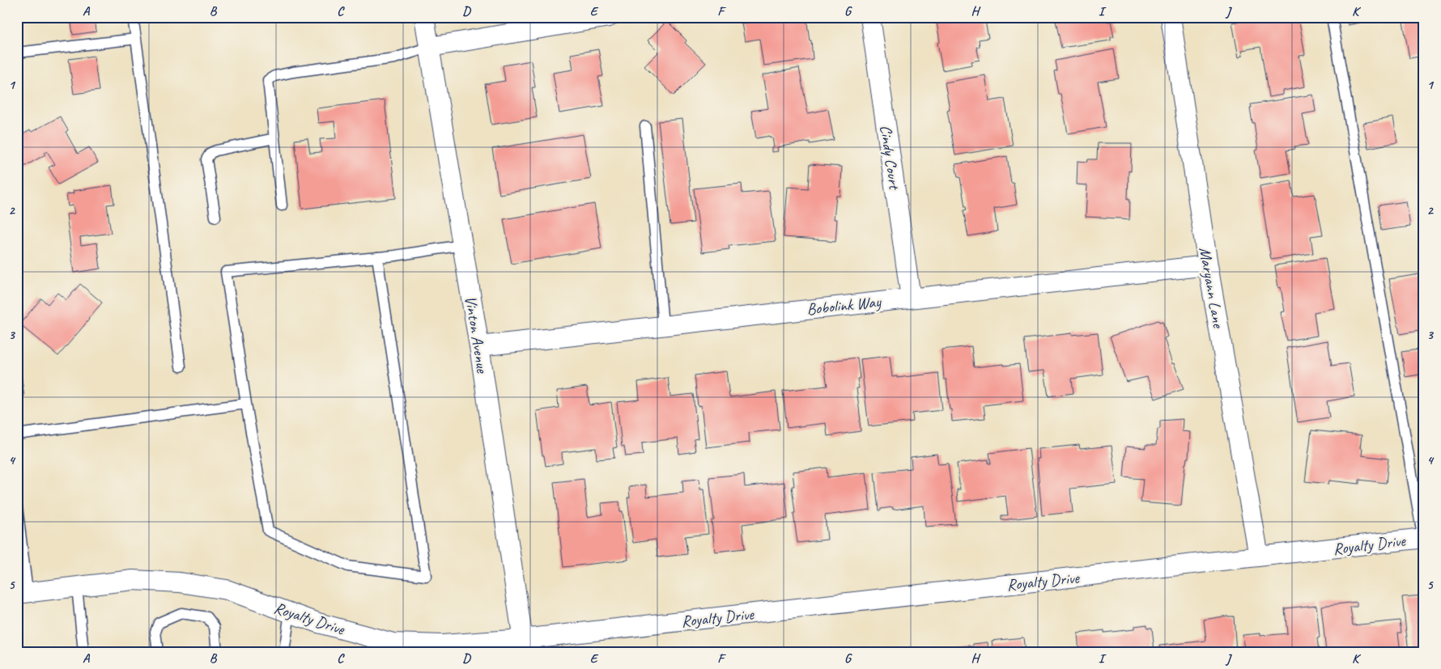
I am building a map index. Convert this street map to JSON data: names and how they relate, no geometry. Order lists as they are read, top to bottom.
{
  "streets": {
    "street": [
      "Cindy Court",
      "Maryann Lane",
      "Bobolink Way",
      "Vinton Avenue",
      "Royalty Drive"
    ]
  },
  "crossings": [
    ["Cindy Court", "Bobolink Way"],
    ["Maryann Lane", "Bobolink Way"],
    ["Maryann Lane", "Royalty Drive"],
    ["Bobolink Way", "Vinton Avenue"],
    ["Vinton Avenue", "Royalty Drive"]
  ],
  "grid": {
    "columns": [
      "A",
      "B",
      "C",
      "D",
      "E",
      "F",
      "G",
      "H",
      "I",
      "J",
      "K"
    ],
    "rows": [
      "1",
      "2",
      "3",
      "4",
      "5"
    ]
  }
}
